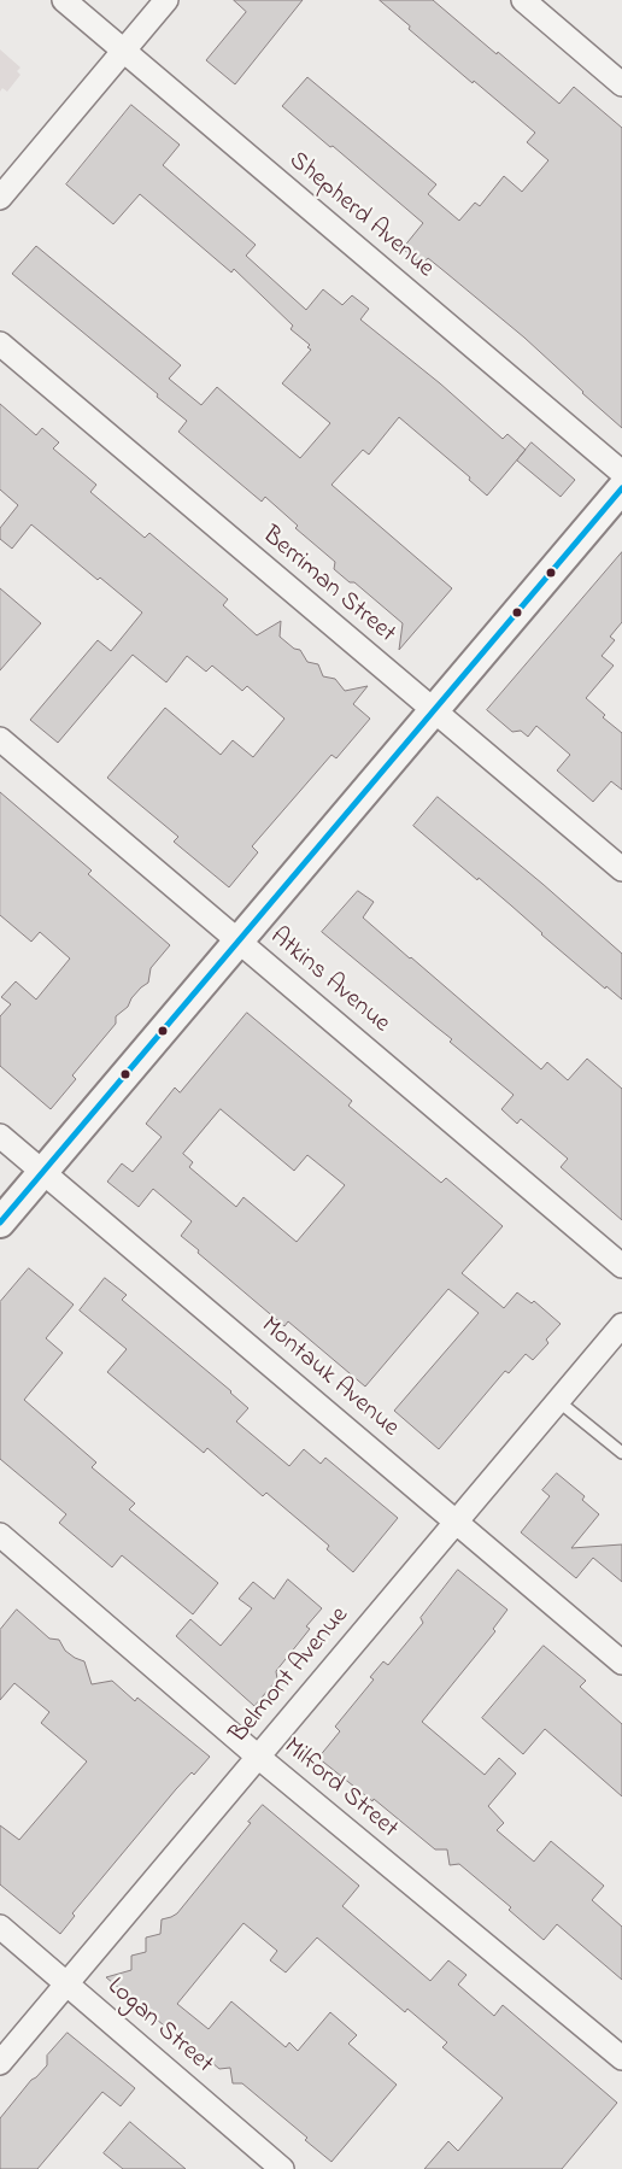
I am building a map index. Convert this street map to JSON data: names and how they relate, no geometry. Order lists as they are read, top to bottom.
{
  "streets": {
    "street": [
      "Shepherd Avenue",
      "Berriman Street",
      "Atkins Avenue",
      "Montauk Avenue",
      "Belmont Avenue",
      "Milford Street",
      "Logan Street"
    ]
  },
  "crossings": [
    ["Montauk Avenue", "Belmont Avenue"],
    ["Belmont Avenue", "Milford Street"],
    ["Belmont Avenue", "Logan Street"]
  ]
}
